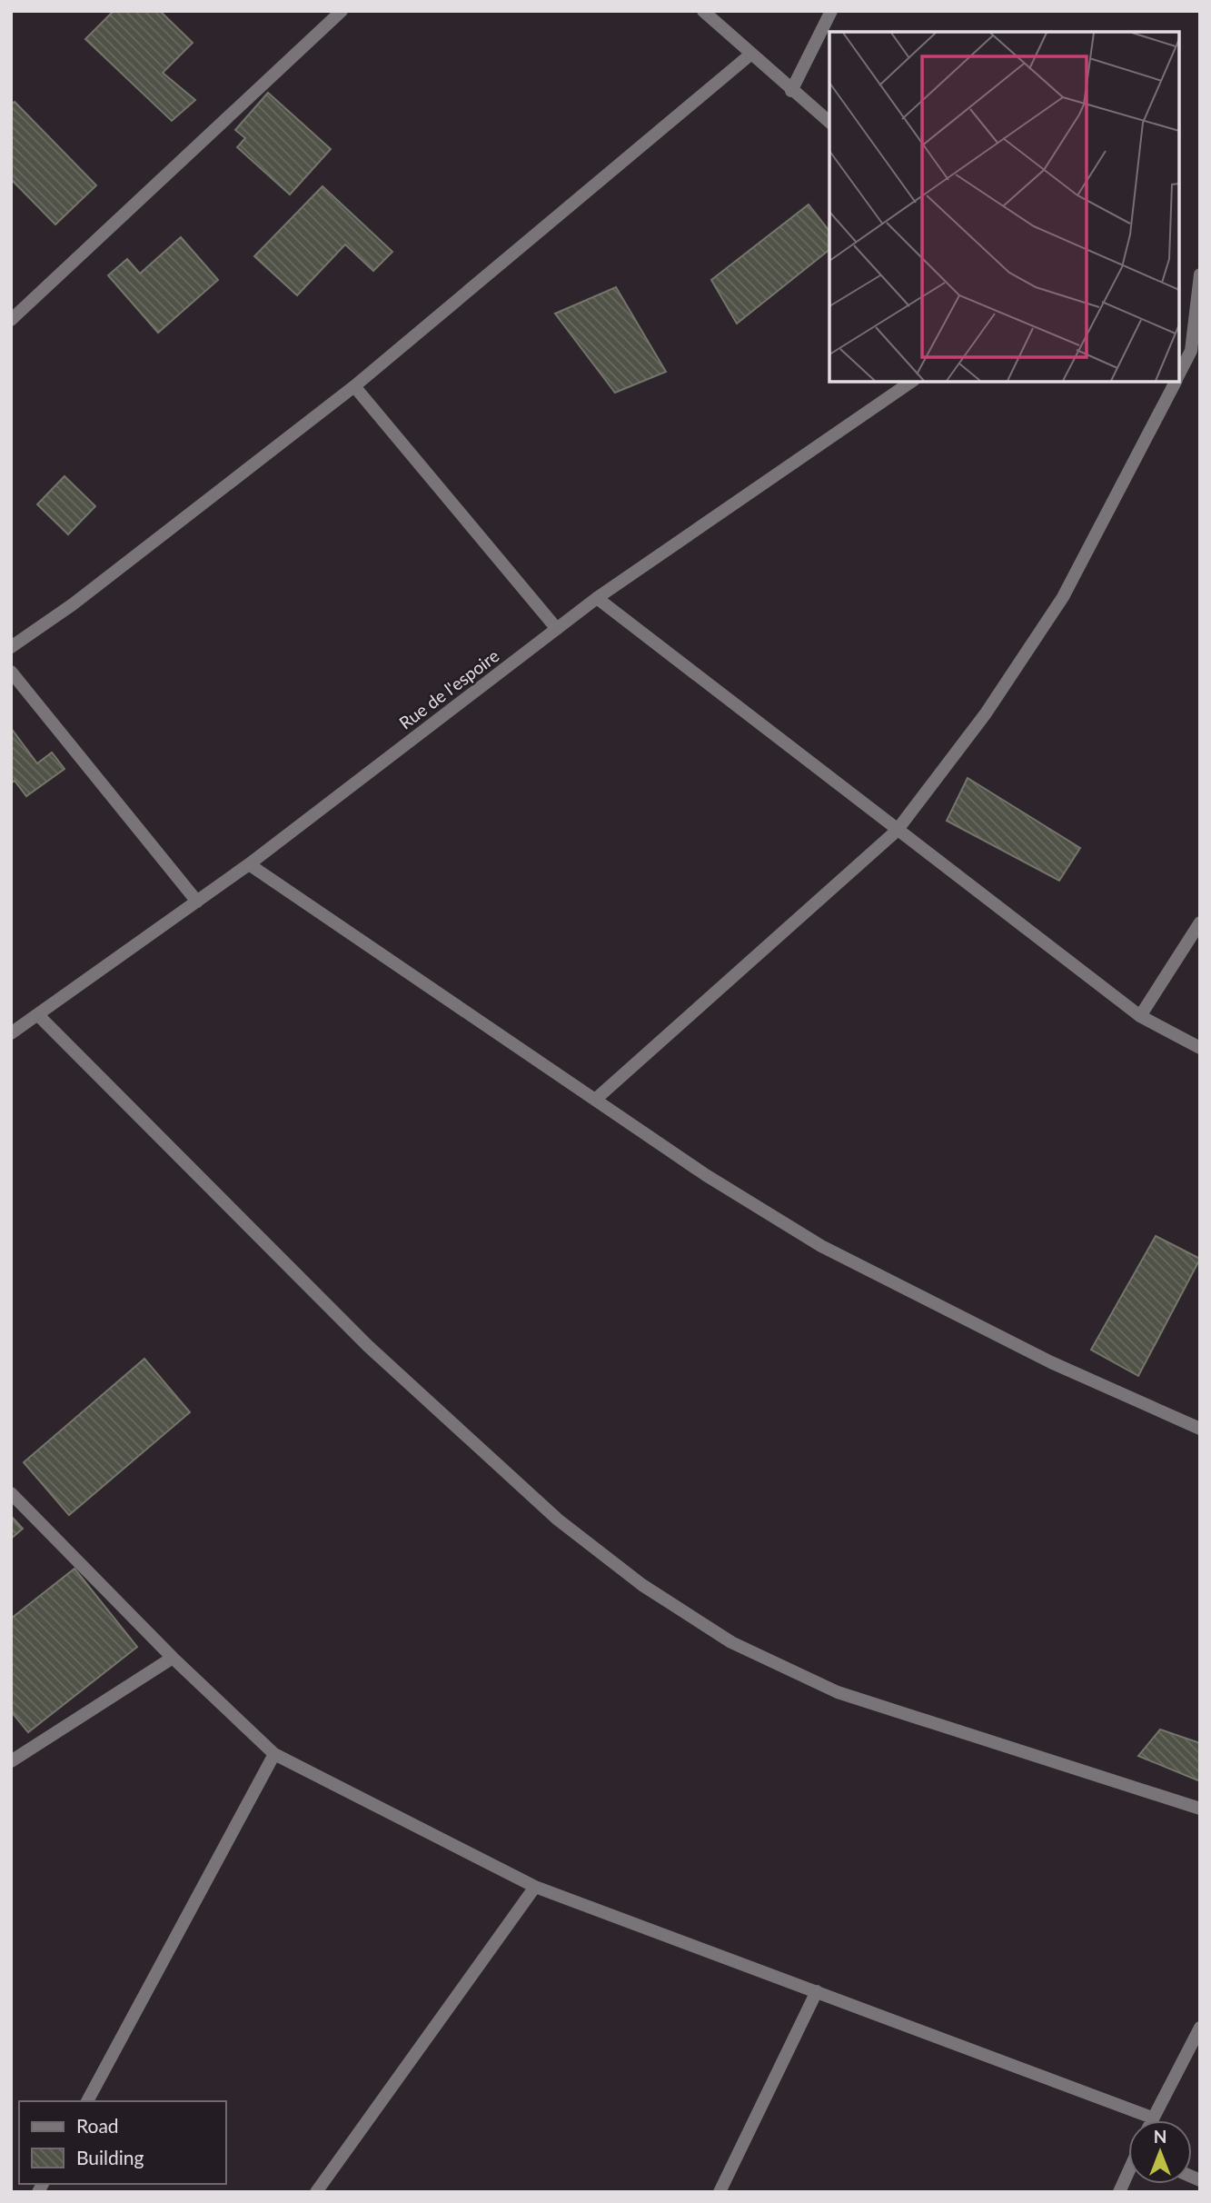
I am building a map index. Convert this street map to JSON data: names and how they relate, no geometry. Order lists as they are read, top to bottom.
{
  "streets": {
    "street": ["Rue de l'espoire"]
  },
  "legend": ["Road", "Building"],
  "north": "top"
}
